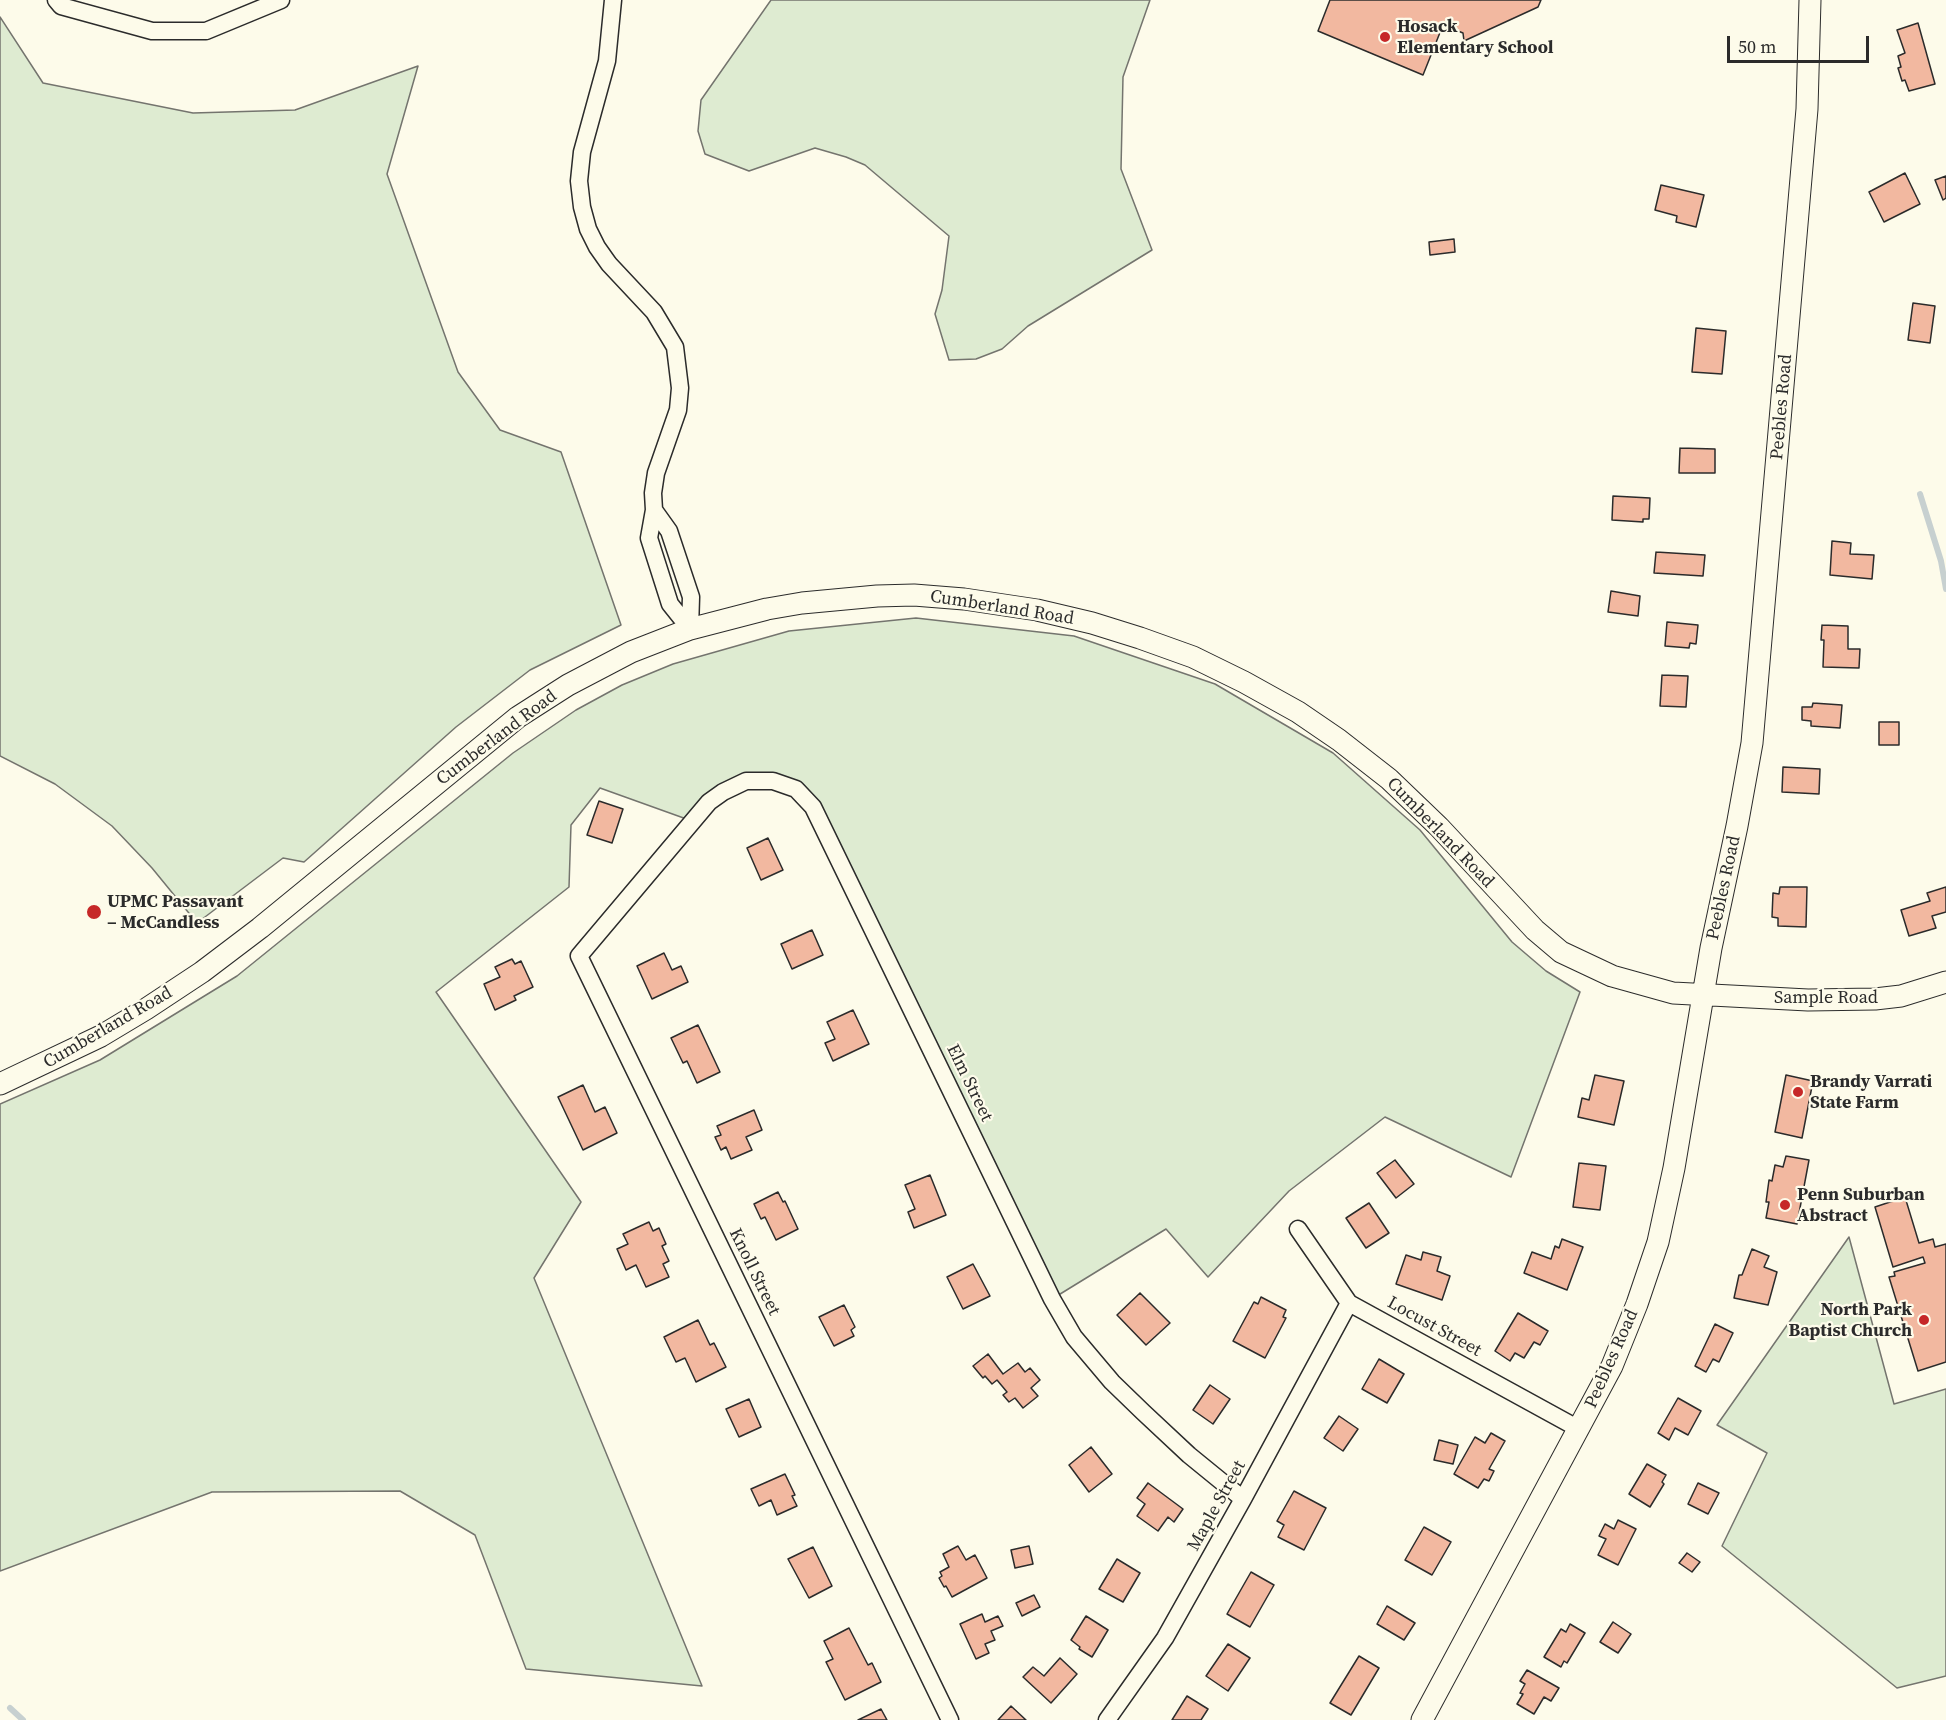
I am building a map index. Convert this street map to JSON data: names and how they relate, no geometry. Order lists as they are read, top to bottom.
{
  "streets": {
    "street": [
      "Peebles Road",
      "Cumberland Road",
      "Sample Road",
      "Elm Street",
      "Knoll Street",
      "Locust Street",
      "Maple Street"
    ]
  },
  "crossings": [
    ["Peebles Road", "Cumberland Road"],
    ["Peebles Road", "Sample Road"],
    ["Peebles Road", "Locust Street"],
    ["Cumberland Road", "Sample Road"],
    ["Elm Street", "Knoll Street"],
    ["Elm Street", "Maple Street"],
    ["Locust Street", "Maple Street"]
  ],
  "places": [
    "Hosack Elementary School",
    "UPMC Passavant – McCandless",
    "Brandy Varrati State Farm",
    "Penn Suburban Abstract",
    "North Park Baptist Church"
  ],
  "scale_bar": "50 m"
}
